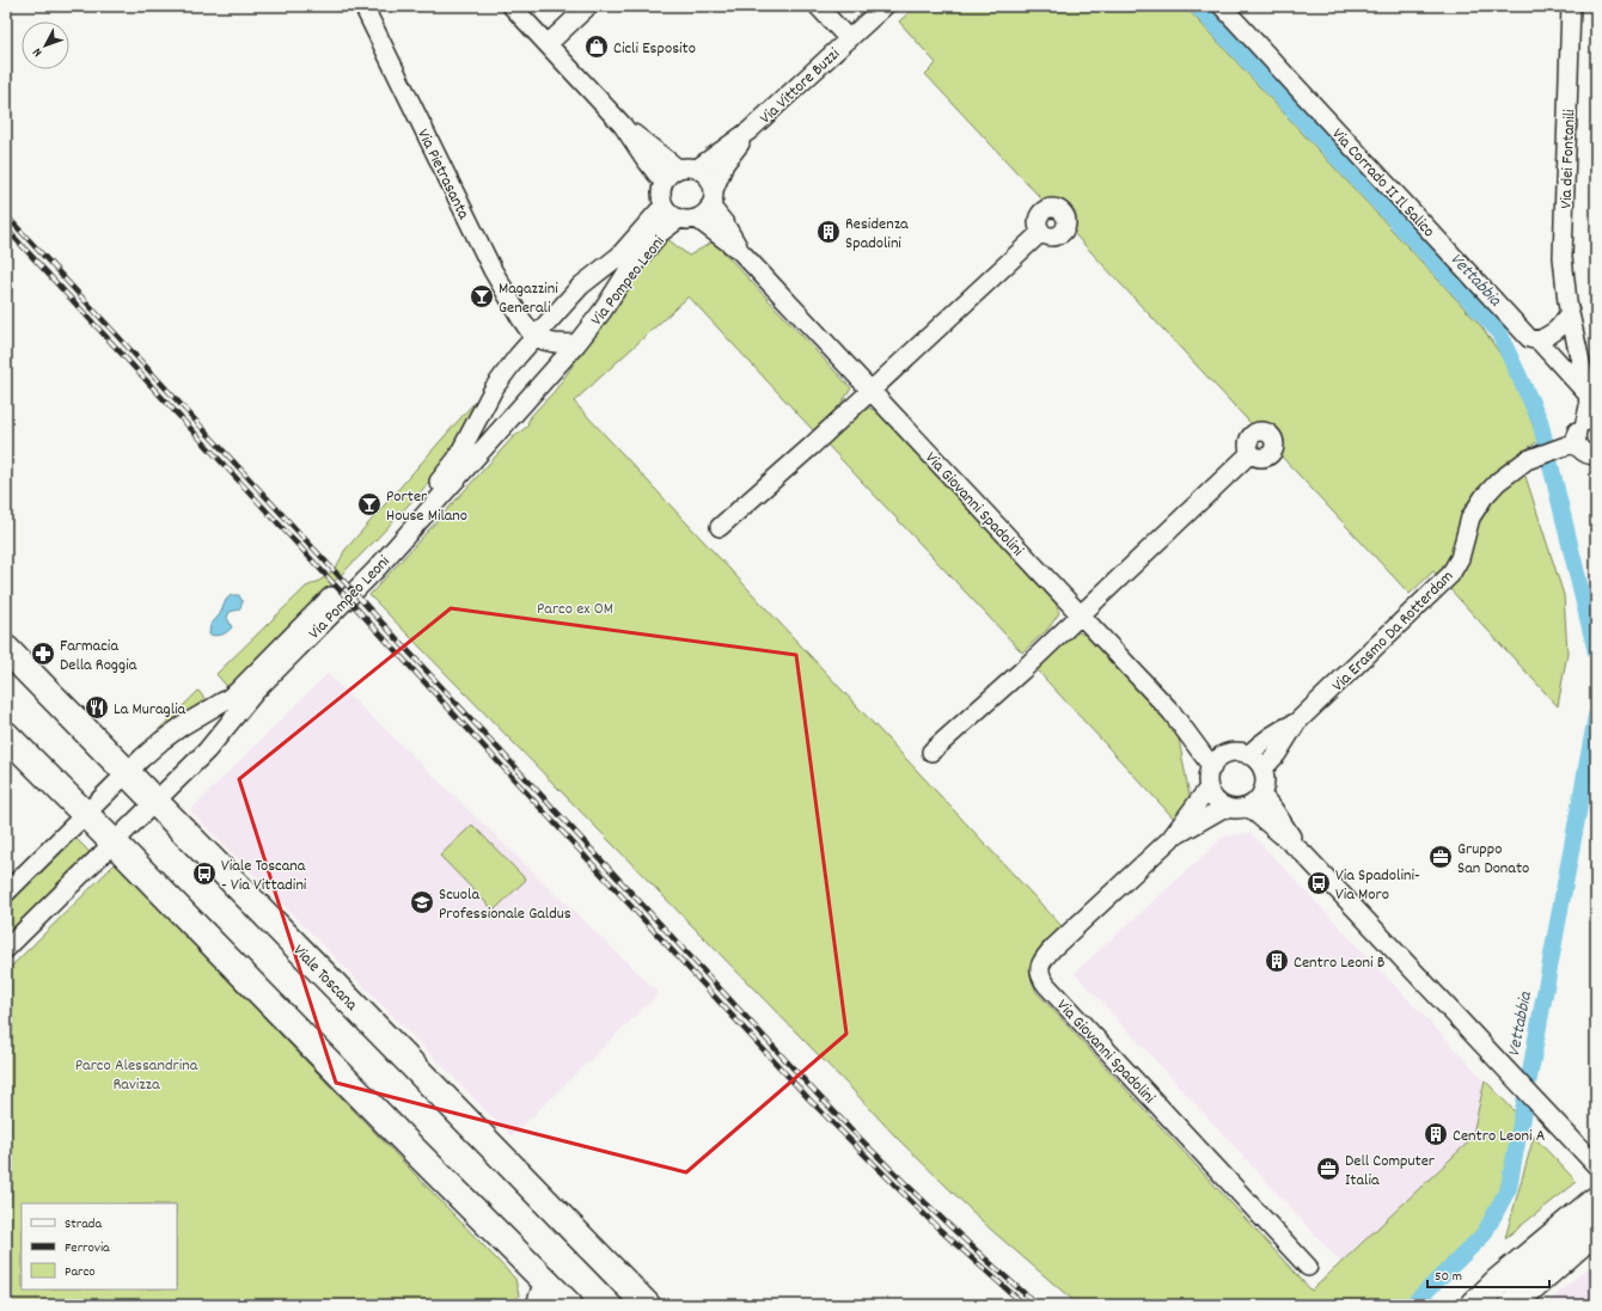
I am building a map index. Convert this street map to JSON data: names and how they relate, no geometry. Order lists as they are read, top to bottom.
{
  "streets": {
    "main road": ["Viale Toscana"],
    "street": [
      "Via Vittore Buzzi",
      "Via dei Fontanili",
      "Via Pietrasanta",
      "Via Corrado II Il Salico",
      "Via Pompeo Leoni",
      "Via Giovanni Spadolini",
      "Via Erasmo Da Rotterdam"
    ]
  },
  "crossings": [
    ["Via Vittore Buzzi", "Via Pompeo Leoni"],
    ["Via Vittore Buzzi", "Via Giovanni Spadolini"],
    ["Via dei Fontanili", "Via Corrado II Il Salico"],
    ["Via Pietrasanta", "Via Pompeo Leoni"],
    ["Via Pompeo Leoni", "Via Giovanni Spadolini"],
    ["Via Pompeo Leoni", "Viale Toscana"],
    ["Via Giovanni Spadolini", "Via Erasmo Da Rotterdam"]
  ],
  "water": ["Vettabbia"],
  "parks": ["Parco ex OM", "Parco Alessandrina Ravizza"],
  "places": {
    "shop": ["Cicli Esposito"],
    "building": ["Residenza Spadolini", "Centro Leoni B", "Centro Leoni A"],
    "bar": ["Magazzini Generali", "Porter House Milano"],
    "pharmacy": ["Farmacia Della Roggia"],
    "restaurant": ["La Muraglia"],
    "office": ["Gruppo San Donato", "Dell Computer Italia"],
    "bus stop": ["Viale Toscana - Via Vittadini", "Via Spadolini- Via Moro"],
    "school or university": ["Scuola Professionale Galdus"]
  },
  "legend": ["Strada", "Ferrovia", "Parco"],
  "scale_bar": "50 m",
  "north": "bottom left"
}
